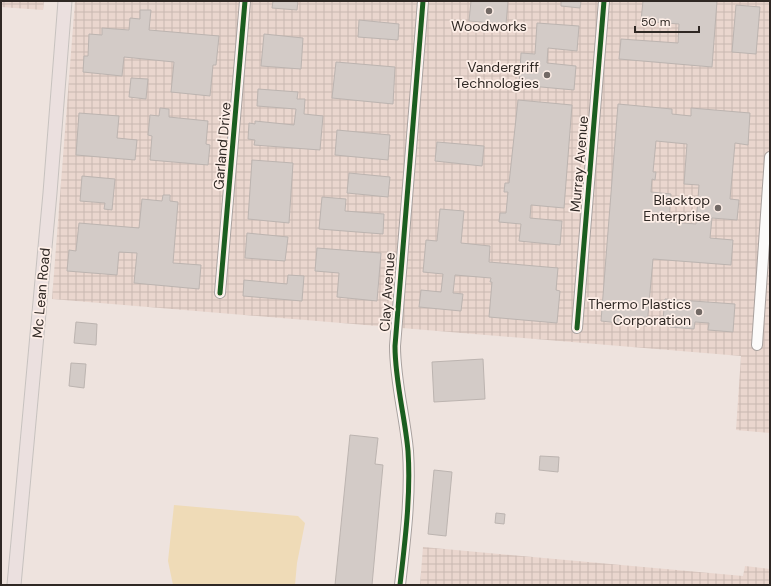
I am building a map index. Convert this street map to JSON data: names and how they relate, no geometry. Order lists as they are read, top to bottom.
{
  "streets": {
    "main road": ["Mc Lean Road"],
    "street": ["Garland Drive", "Murray Avenue", "Clay Avenue"]
  },
  "places": [
    "Woodworks",
    "Vandergriff Technologies",
    "Blacktop Enterprise",
    "Thermo Plastics Corporation"
  ],
  "scale_bar": "50 m"
}
